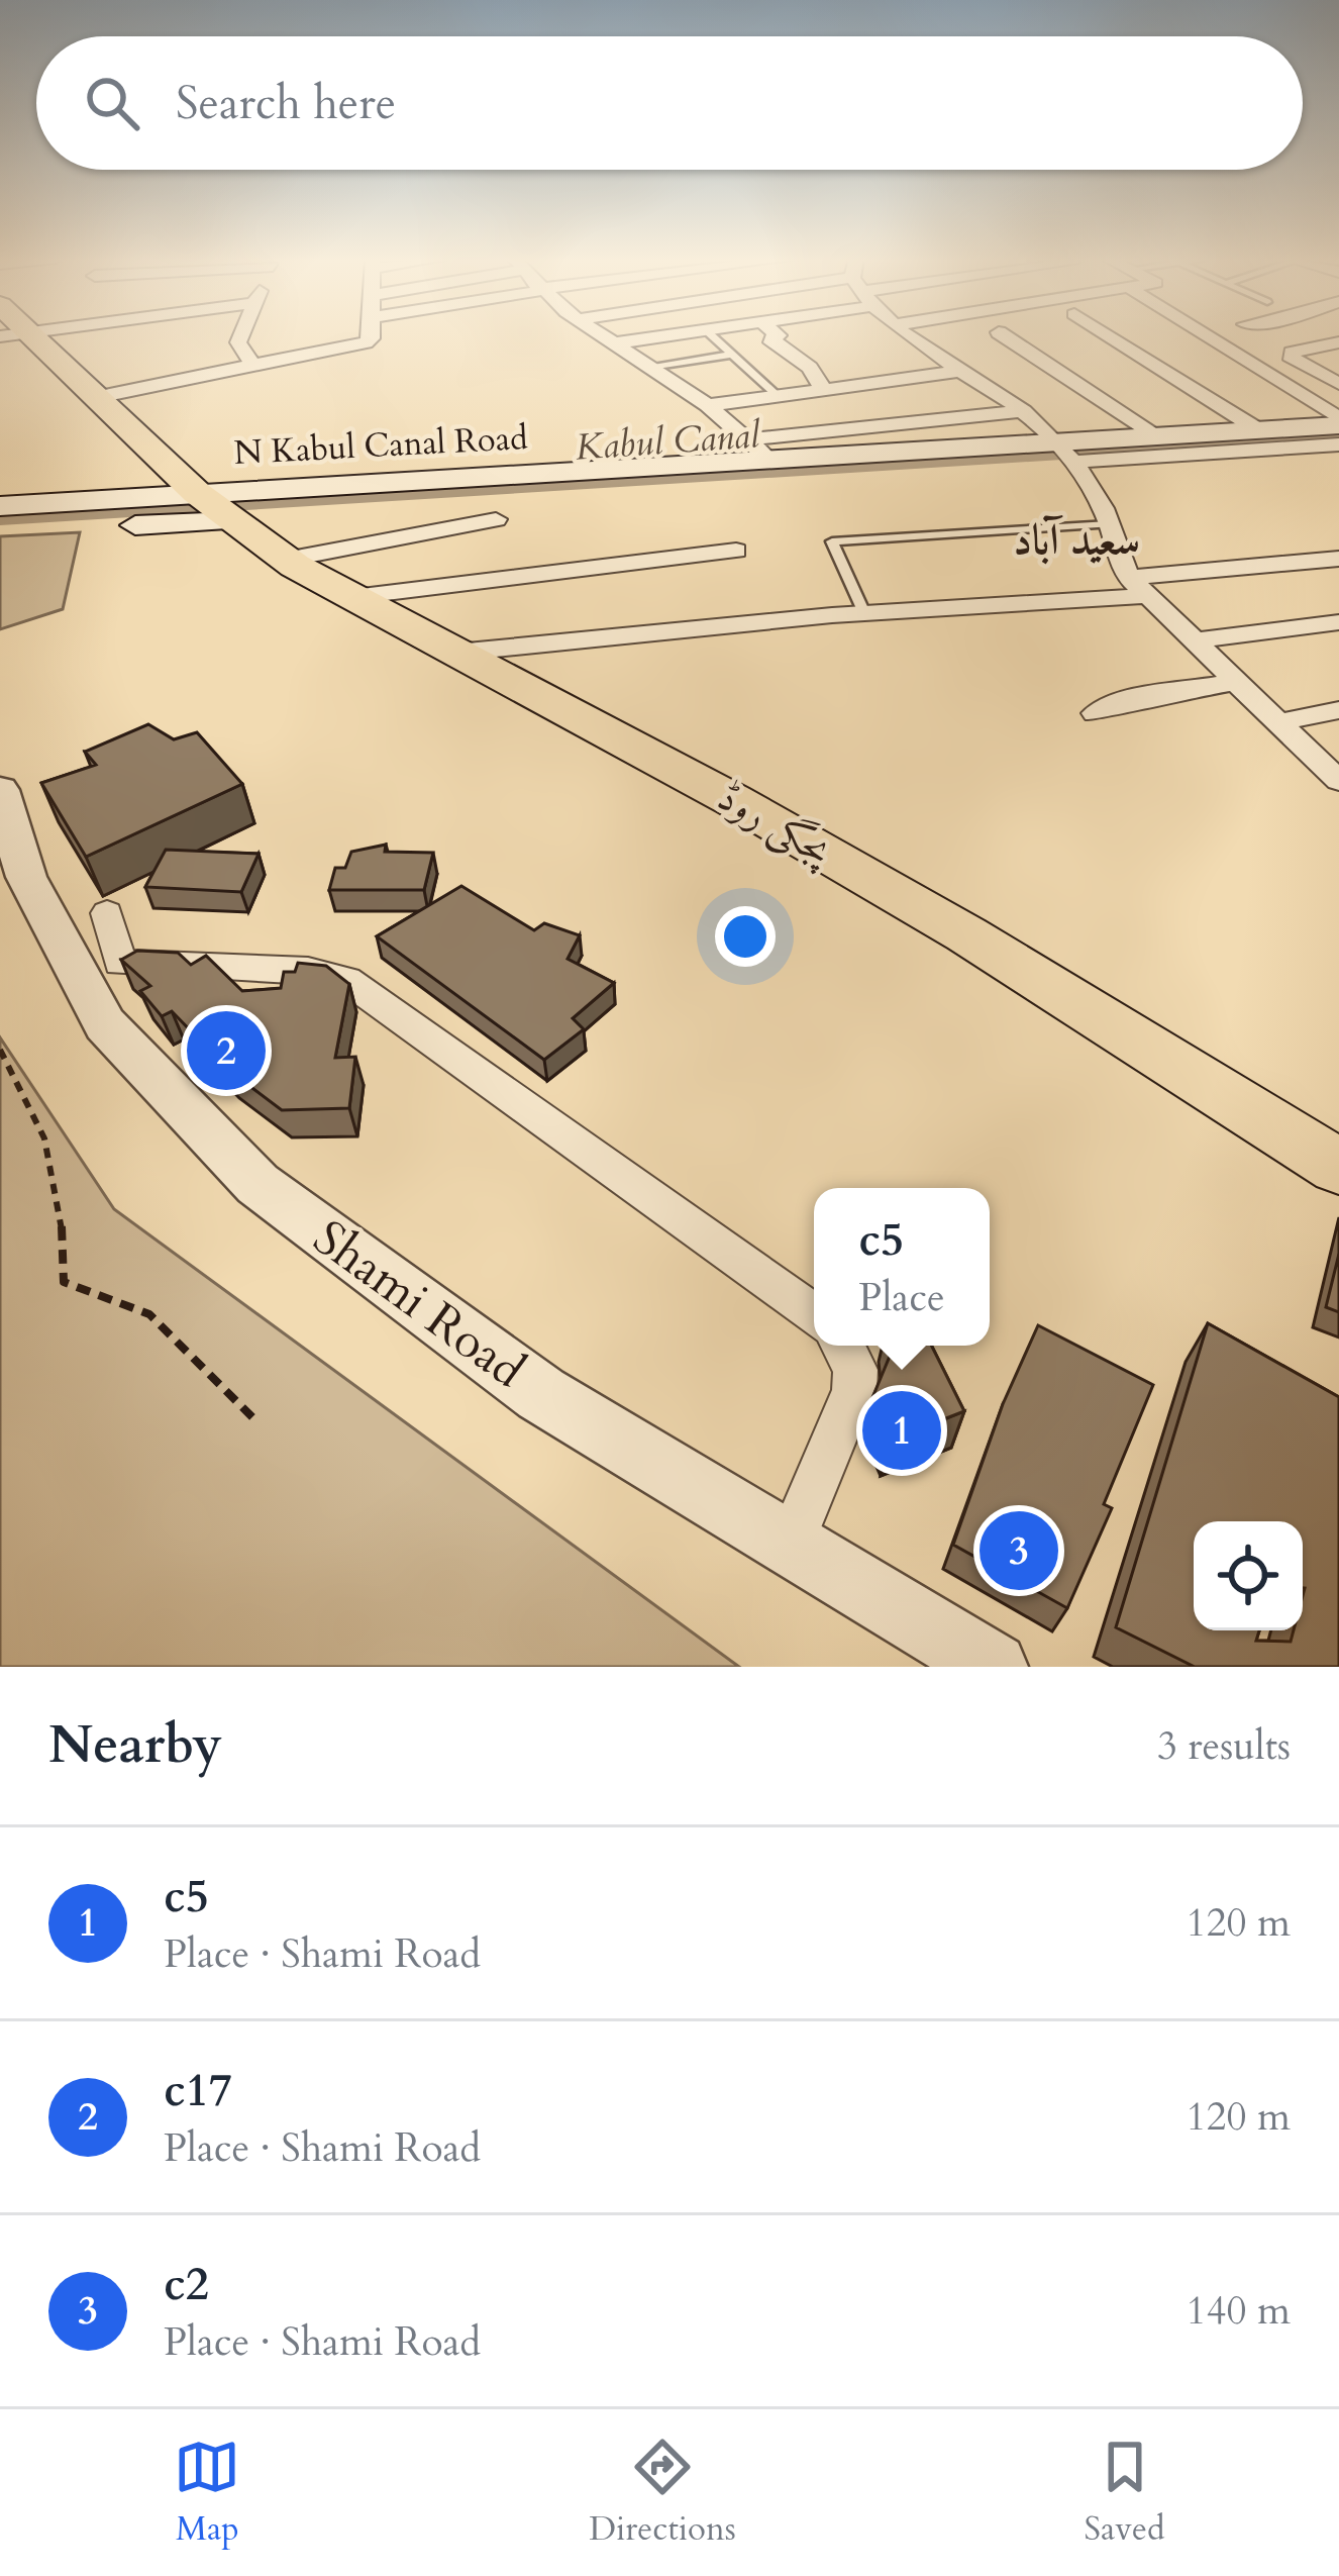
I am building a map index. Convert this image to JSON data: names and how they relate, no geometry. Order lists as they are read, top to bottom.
{
  "streets": {
    "main road": ["N Kabul Canal Road", "پجگی روڈ"],
    "street": ["Shami Road"]
  },
  "crossings": [
    ["N Kabul Canal Road", "پجگی روڈ"]
  ],
  "districts": ["سعید آباد"],
  "water": ["Kabul Canal"],
  "page": {
    "search": "Search here",
    "pins": ["2", "1", "3"],
    "popup": ["c5", "Place"],
    "heading": ["Nearby", "3 results"],
    "list": [
      {
        "mark": "1",
        "name": "c5",
        "note": "Place · Shami Road",
        "value": "120 m"
      },
      {
        "mark": "2",
        "name": "c17",
        "note": "Place · Shami Road",
        "value": "120 m"
      },
      {
        "mark": "3",
        "name": "c2",
        "note": "Place · Shami Road",
        "value": "140 m"
      }
    ],
    "nav": ["Map", "Directions", "Saved"]
  }
}
